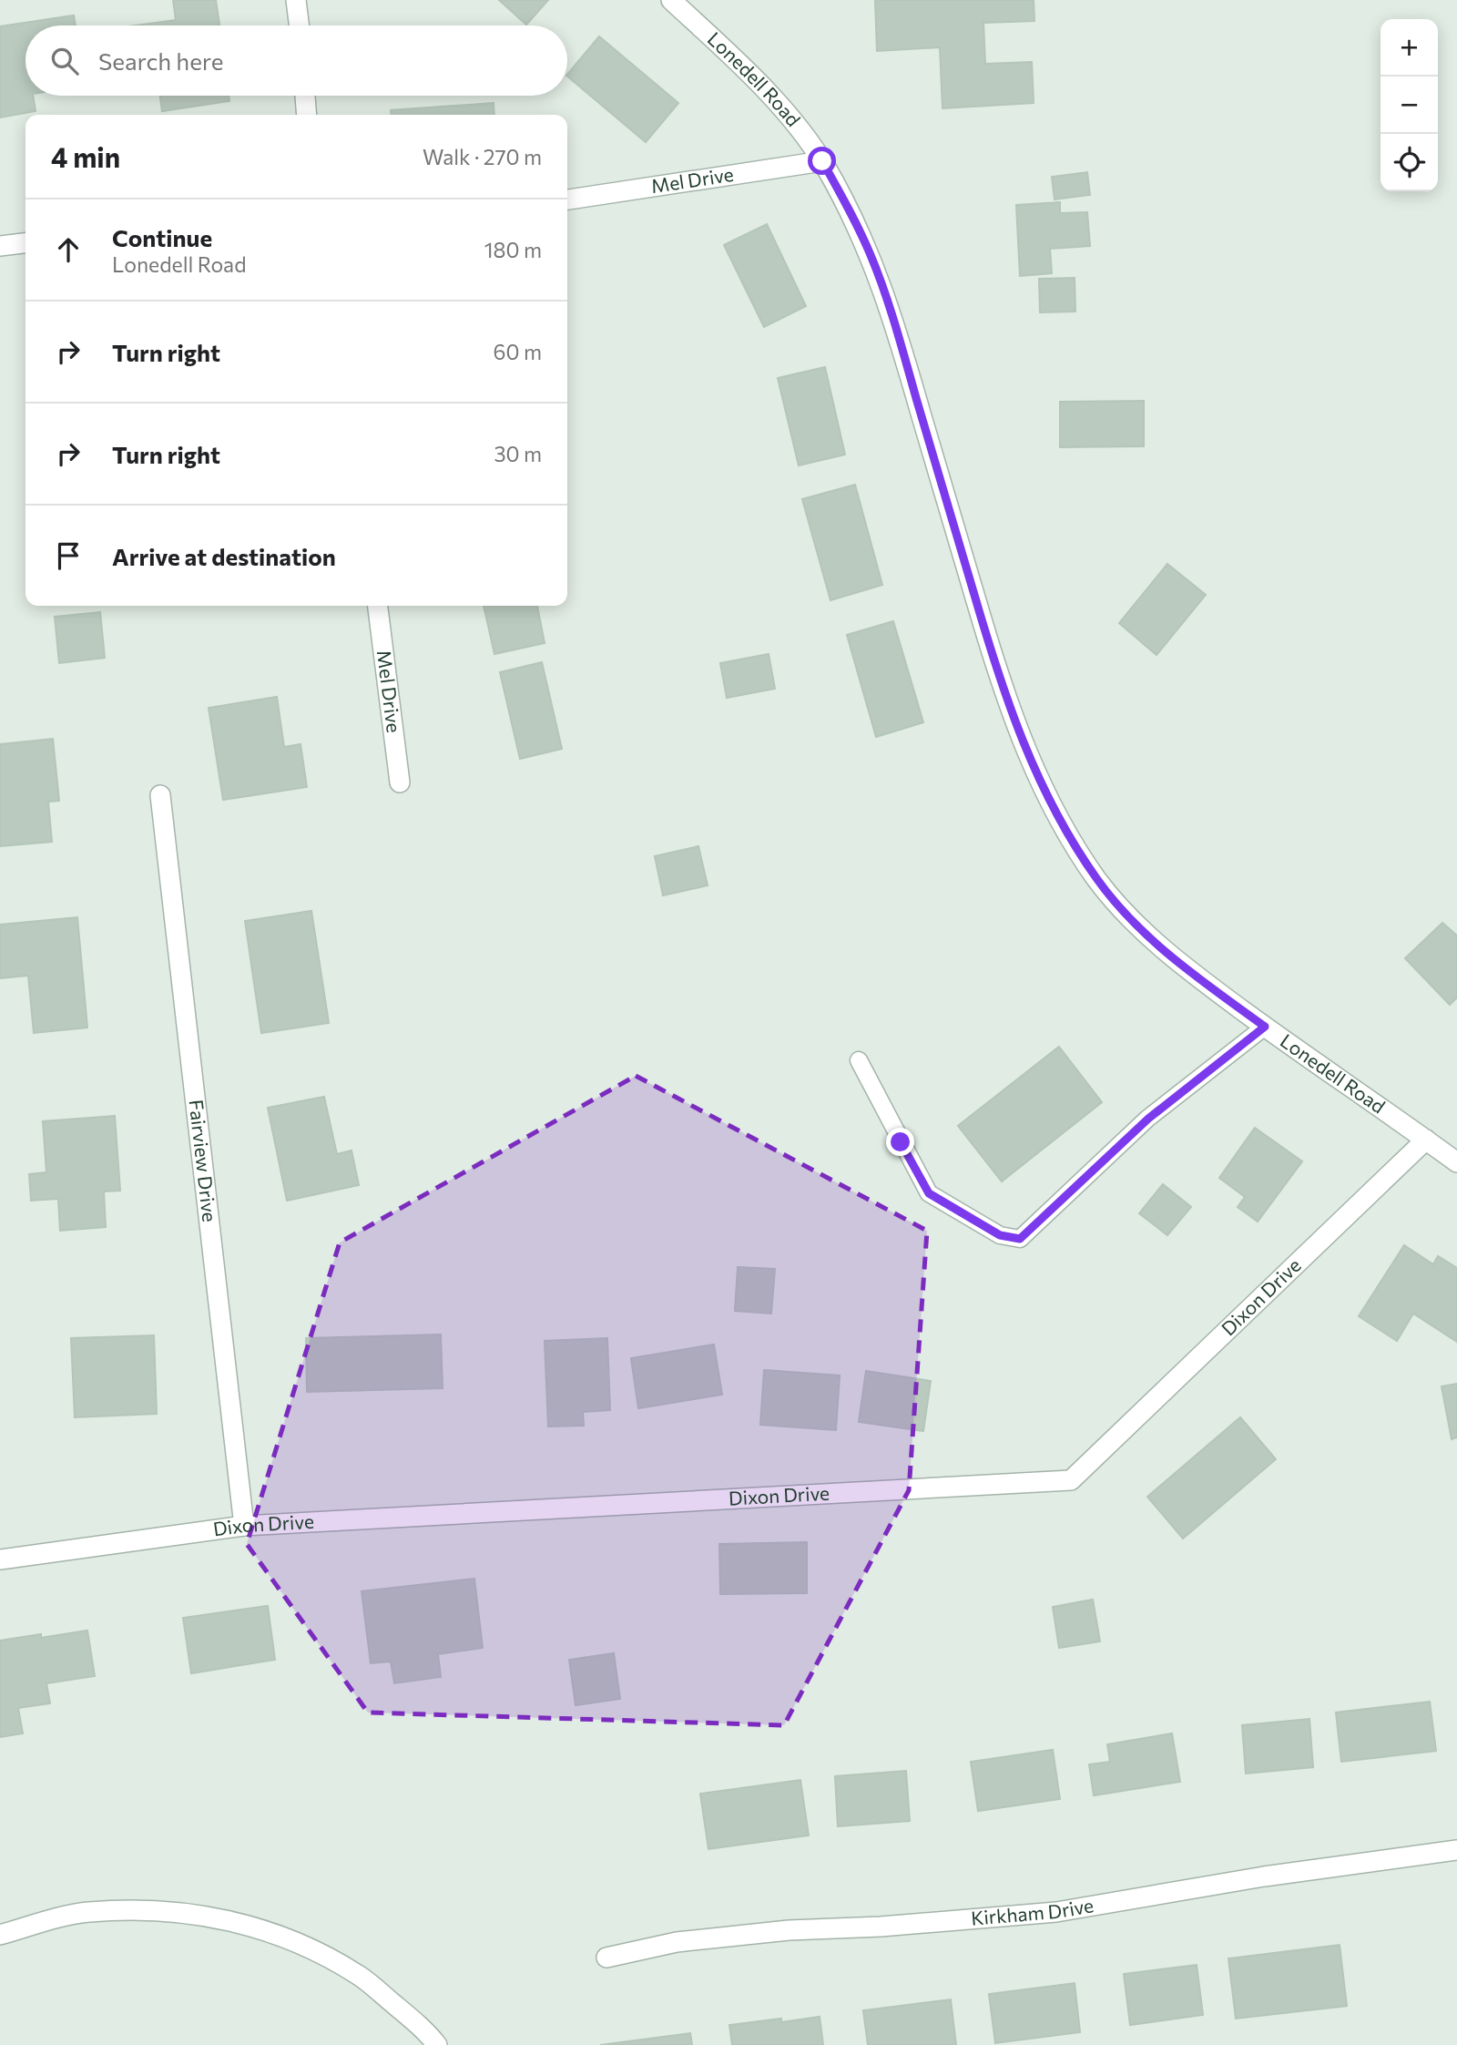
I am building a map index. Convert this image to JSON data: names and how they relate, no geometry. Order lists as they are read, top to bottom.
{
  "streets": {
    "street": [
      "Lonedell Road",
      "Mel Drive",
      "Fairview Drive",
      "Dixon Drive",
      "Kirkham Drive"
    ]
  },
  "crossings": [
    ["Lonedell Road", "Mel Drive"],
    ["Lonedell Road", "Dixon Drive"],
    ["Fairview Drive", "Dixon Drive"]
  ],
  "page": {
    "map_buttons": ["+", "−"],
    "search": "Search here",
    "heading": ["4 min", "Walk · 270 m"],
    "list": [
      ["Continue", "Lonedell Road", "180 m"],
      ["Turn right", "60 m"],
      ["Turn right", "30 m"],
      "Arrive at destination"
    ]
  }
}
